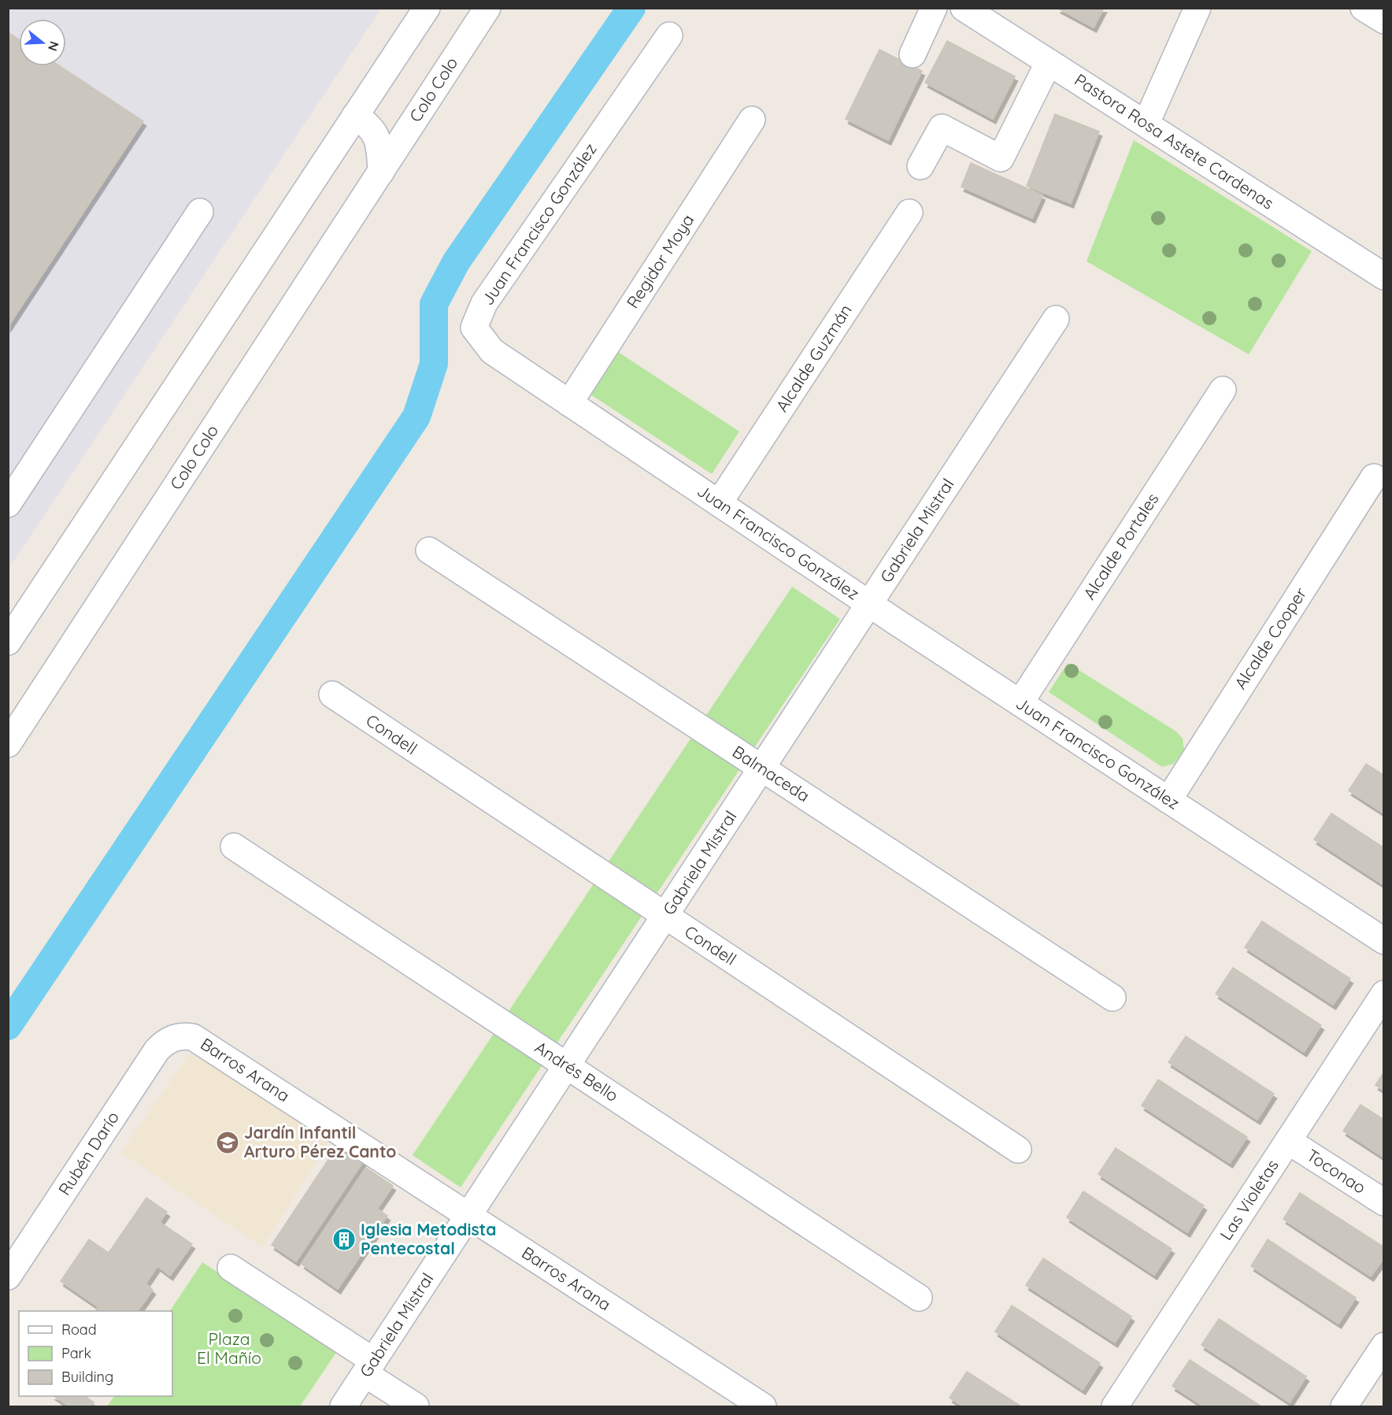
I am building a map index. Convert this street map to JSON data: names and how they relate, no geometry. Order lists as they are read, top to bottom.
{
  "streets": {
    "street": [
      "Colo Colo",
      "Pastora Rosa Astete Cardenas",
      "Juan Francisco González",
      "Regidor Moya",
      "Alcalde Guzmán",
      "Gabriela Mistral",
      "Alcalde Portales",
      "Alcalde Cooper",
      "Condell",
      "Balmaceda",
      "Barros Arana",
      "Andrés Bello",
      "Rubén Darío",
      "Toconao",
      "Las Violetas"
    ]
  },
  "crossings": [
    ["Juan Francisco González", "Regidor Moya"],
    ["Juan Francisco González", "Alcalde Guzmán"],
    ["Juan Francisco González", "Gabriela Mistral"],
    ["Juan Francisco González", "Alcalde Portales"],
    ["Juan Francisco González", "Alcalde Cooper"],
    ["Gabriela Mistral", "Condell"],
    ["Gabriela Mistral", "Balmaceda"],
    ["Gabriela Mistral", "Barros Arana"],
    ["Gabriela Mistral", "Andrés Bello"],
    ["Barros Arana", "Rubén Darío"],
    ["Toconao", "Las Violetas"]
  ],
  "parks": ["Plaza El Mañío"],
  "places": {
    "school or university": ["Jardín Infantil Arturo Pérez Canto"],
    "building": ["Iglesia Metodista Pentecostal"]
  },
  "legend": ["Road", "Park", "Building"],
  "north": "right"
}
